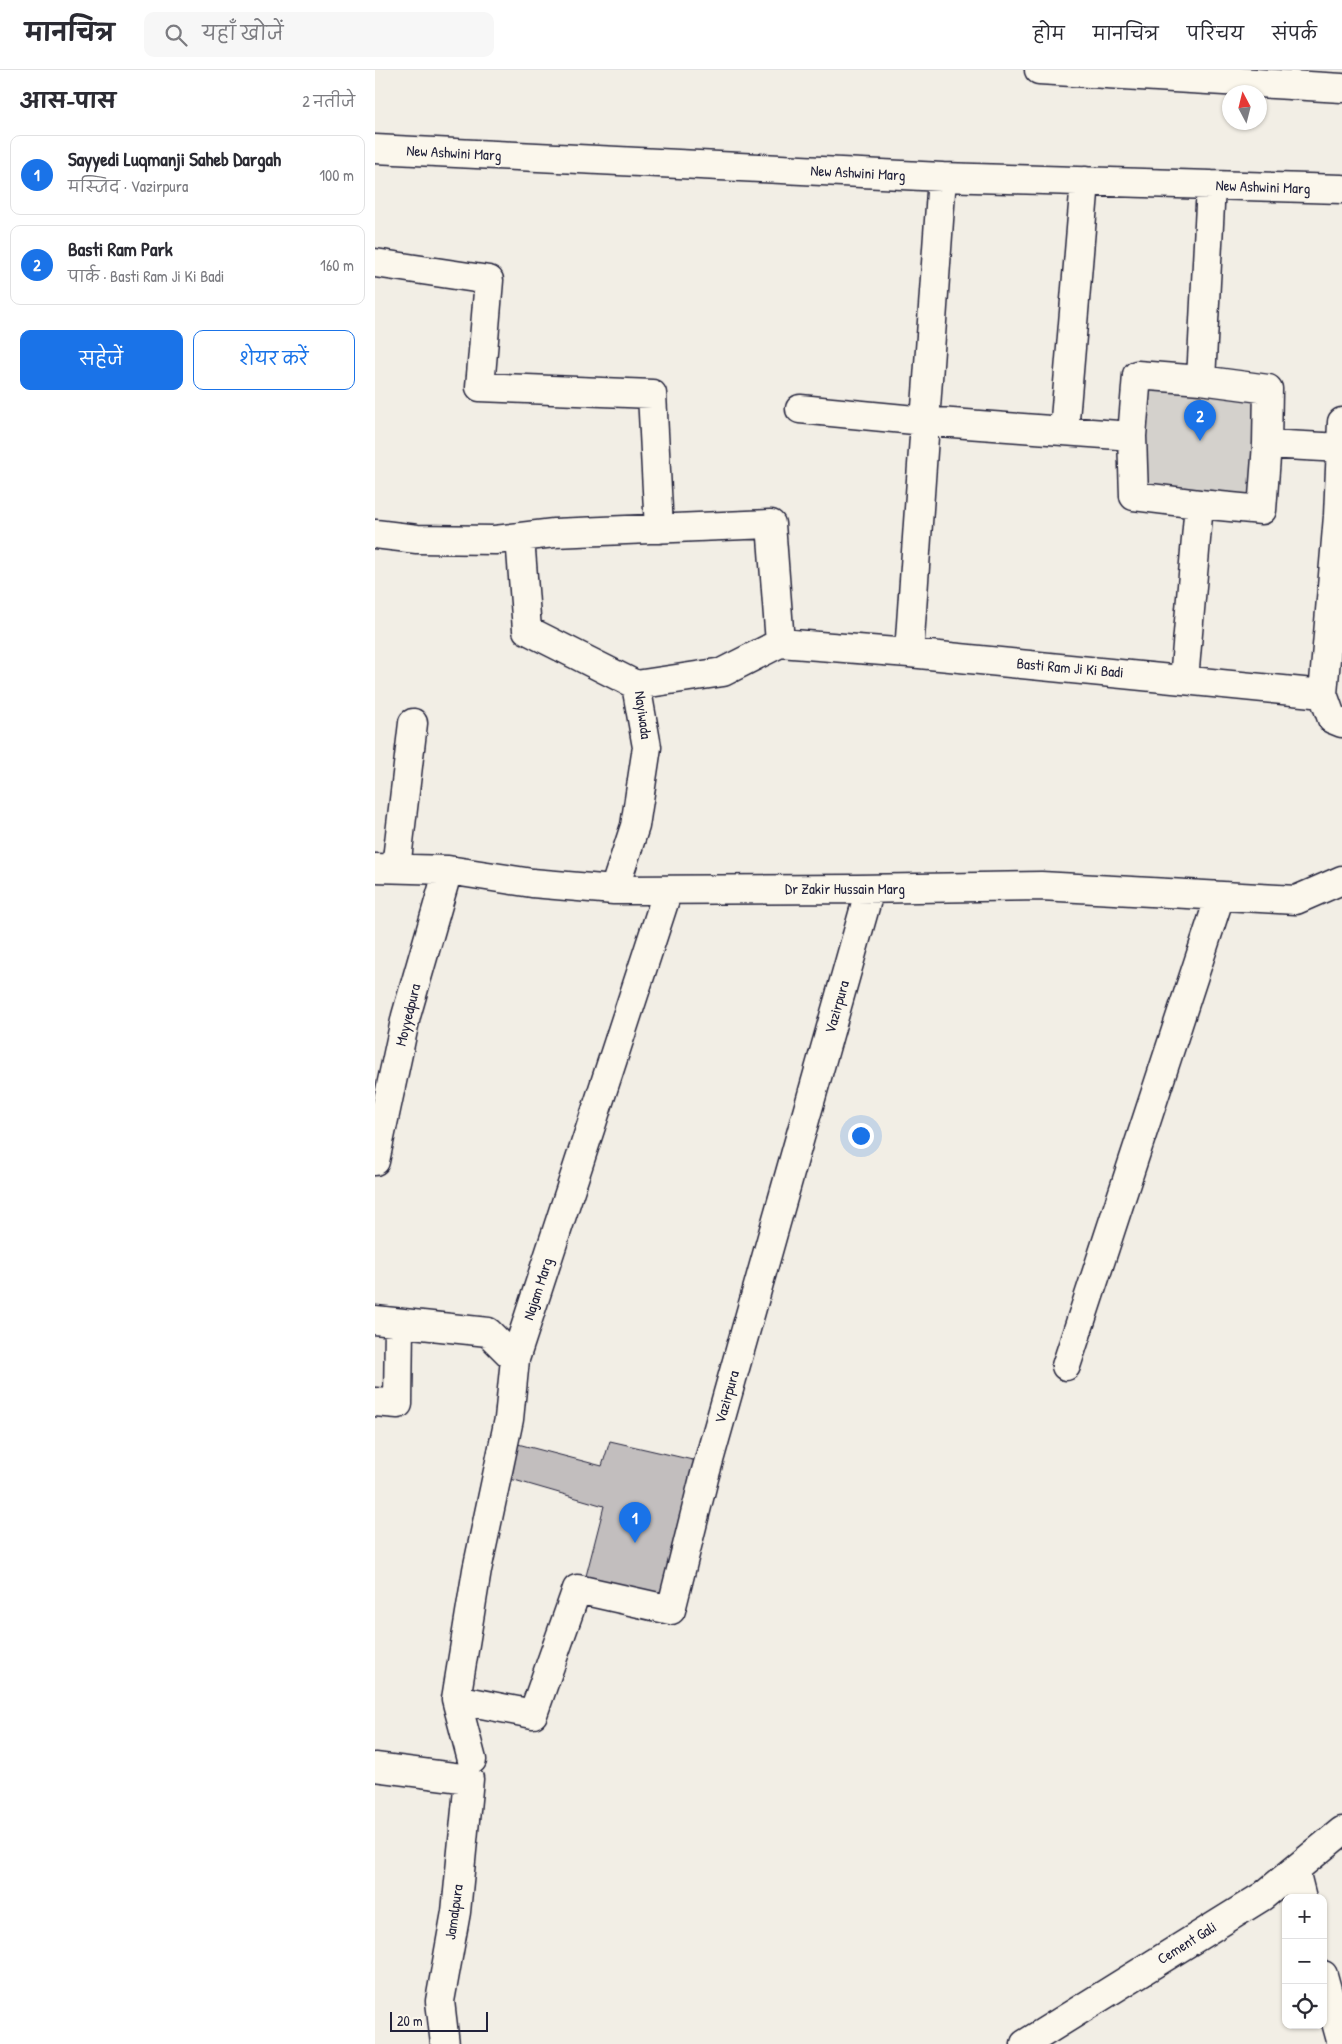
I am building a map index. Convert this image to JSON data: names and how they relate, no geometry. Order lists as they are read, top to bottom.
{
  "streets": {
    "street": [
      "New Ashwini Marg",
      "Basti Ram Ji Ki Badi",
      "Nayiwada",
      "Dr Zakir Hussain Marg",
      "Vazirpura",
      "Moyyedpura",
      "Najam Marg",
      "Jamalpura",
      "Cement Gali"
    ]
  },
  "crossings": [
    ["Basti Ram Ji Ki Badi", "Nayiwada"],
    ["Nayiwada", "Dr Zakir Hussain Marg"],
    ["Dr Zakir Hussain Marg", "Vazirpura"],
    ["Dr Zakir Hussain Marg", "Moyyedpura"],
    ["Dr Zakir Hussain Marg", "Najam Marg"],
    ["Vazirpura", "Najam Marg"]
  ],
  "scale_bar": "20 m",
  "north": "top",
  "page": {
    "header": "मानचित्र",
    "search": "यहाँ खोजें",
    "nav": [
      "होम",
      "मानचित्र",
      "परिचय",
      "संपर्क"
    ],
    "heading": ["आस-पास", "2 नतीजे"],
    "list": [
      {
        "mark": "1",
        "name": "Sayyedi Luqmanji Saheb Dargah",
        "note": "मस्जिद · Vazirpura",
        "value": "100 m"
      },
      {
        "mark": "2",
        "name": "Basti Ram Park",
        "note": "पार्क · Basti Ram Ji Ki Badi",
        "value": "160 m"
      }
    ],
    "buttons": ["सहेजें", "शेयर करें"],
    "pins": ["2", "1"],
    "map_buttons": ["+", "−"],
    "scale": "20 m"
  }
}
